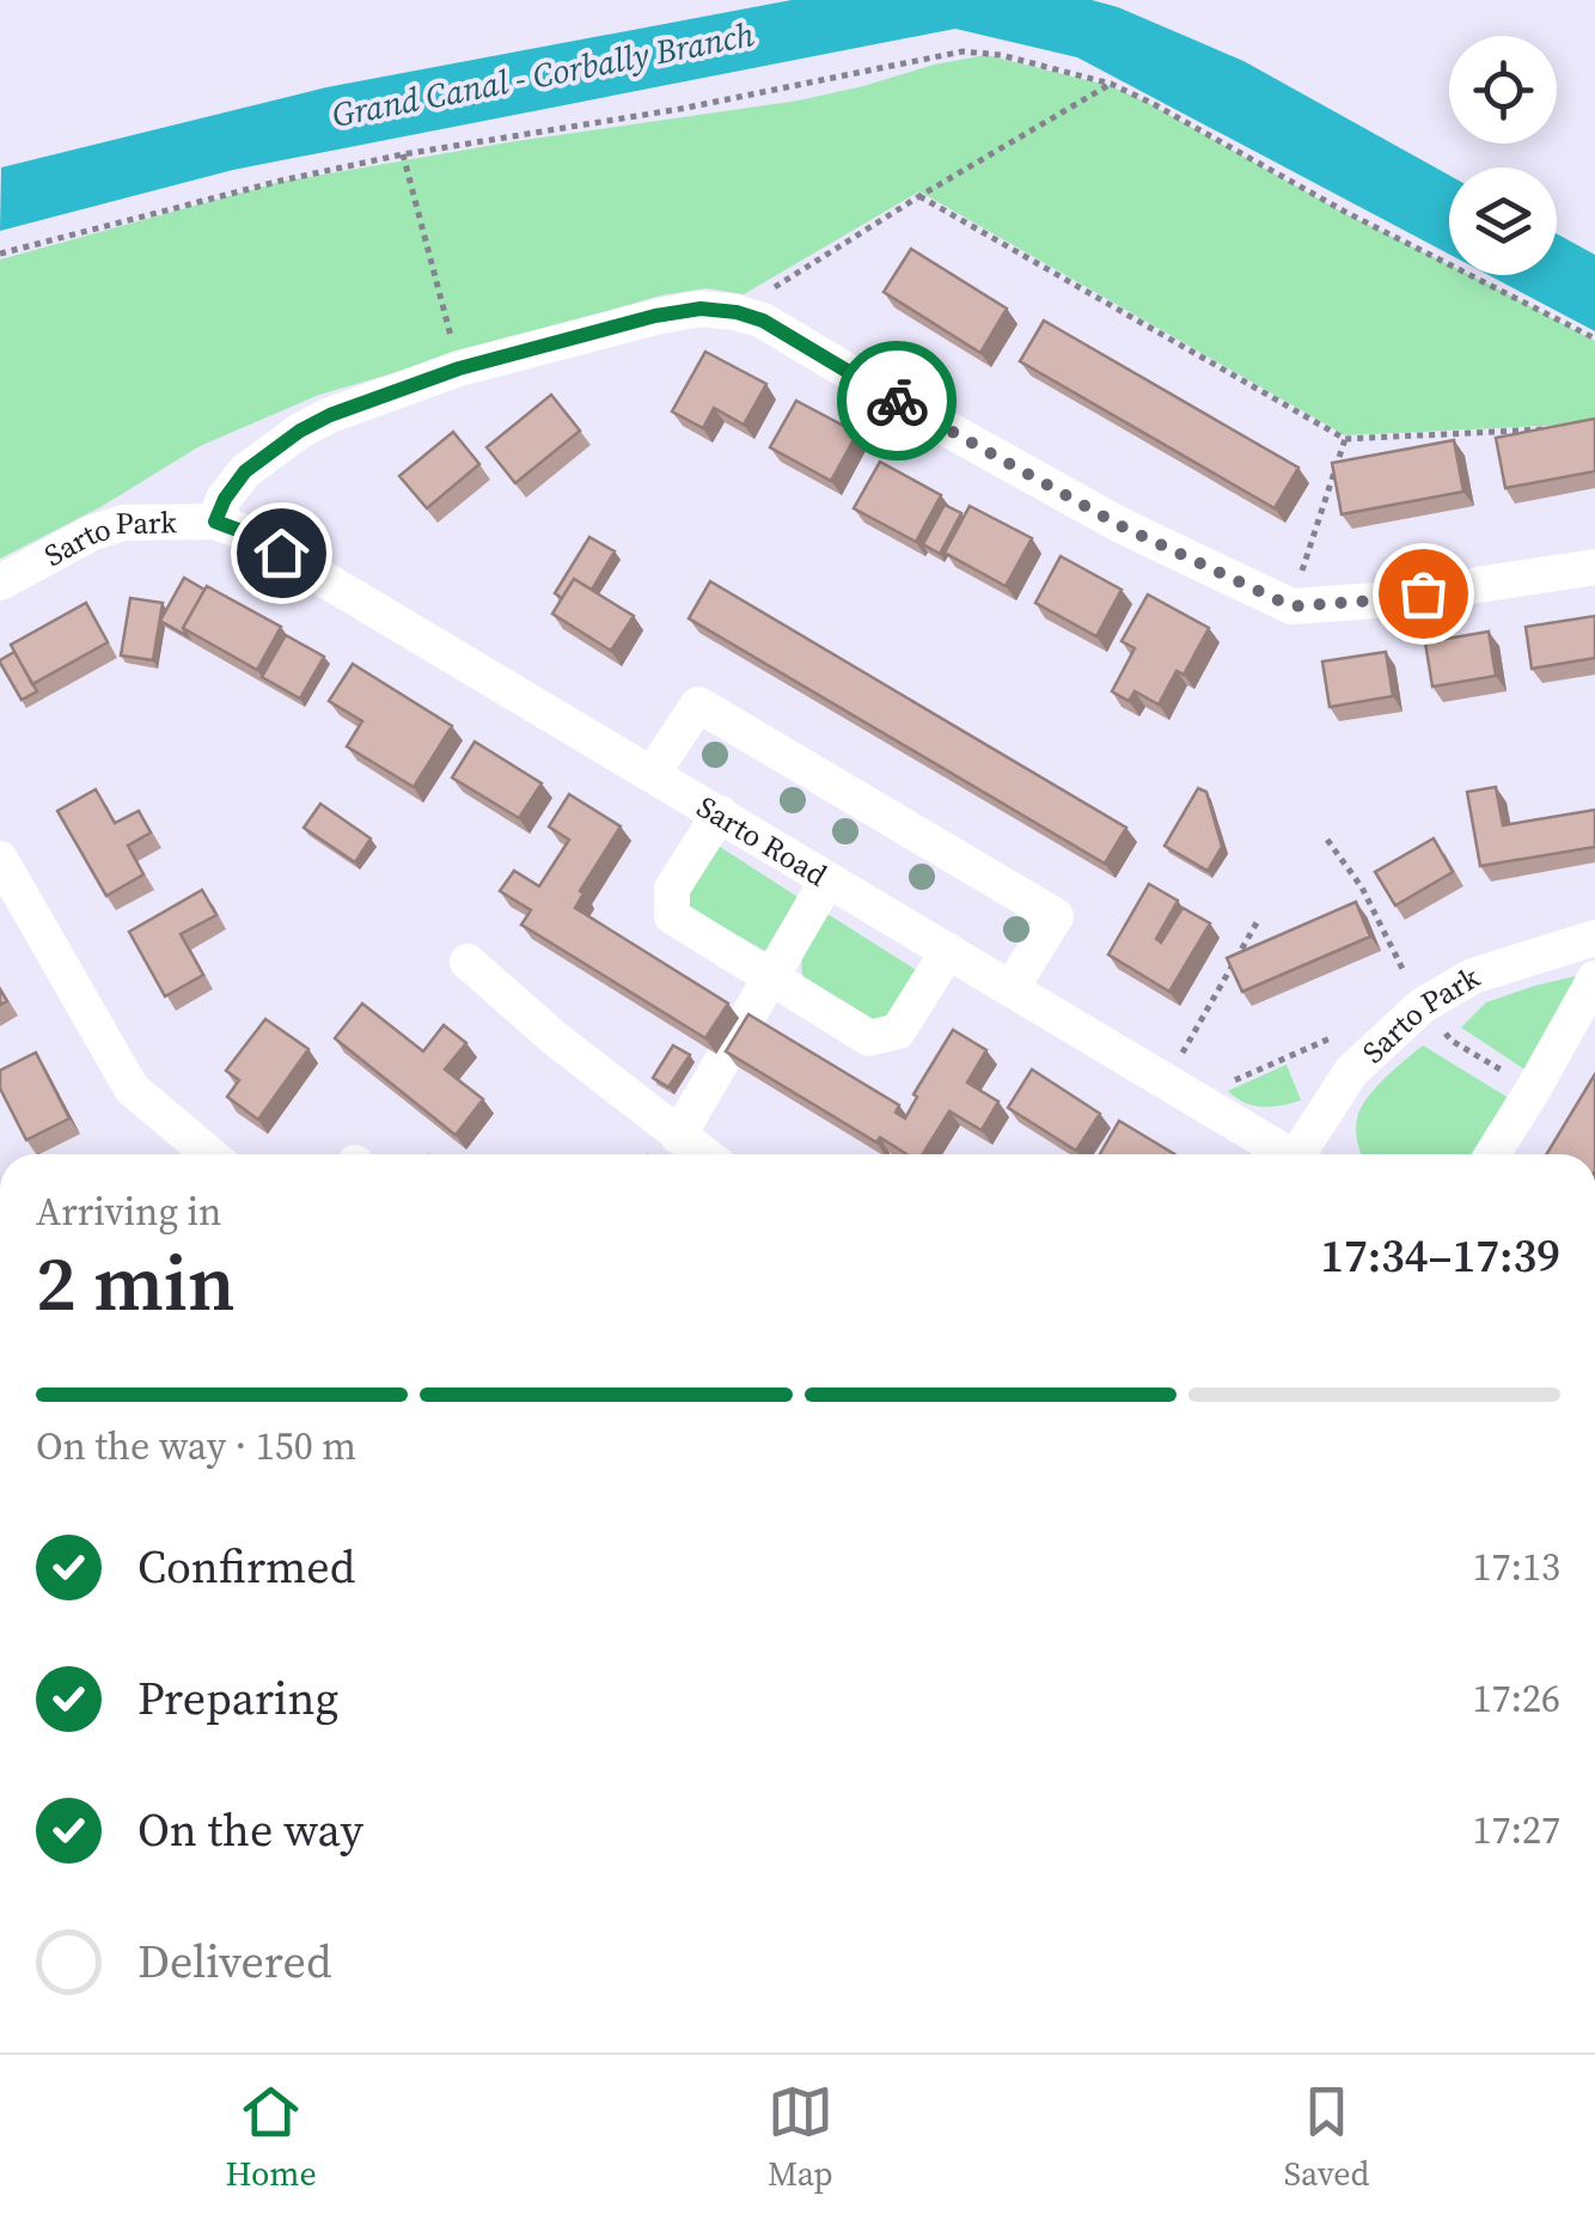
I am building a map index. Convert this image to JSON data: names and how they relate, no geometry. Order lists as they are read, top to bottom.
{
  "streets": {
    "street": ["Sarto Park", "Sarto Road"]
  },
  "crossings": [
    ["Sarto Park", "Sarto Road"]
  ],
  "water": ["Grand Canal - Corbally Branch"],
  "page": {
    "heading": ["2 min", "Arriving in", "17:34–17:39"],
    "bar": "On the way · 150 m",
    "list": [
      ["Confirmed", "17:13"],
      ["Preparing", "17:26"],
      ["On the way", "17:27"],
      "Delivered"
    ],
    "tabs": ["Home", "Map", "Saved"]
  }
}
